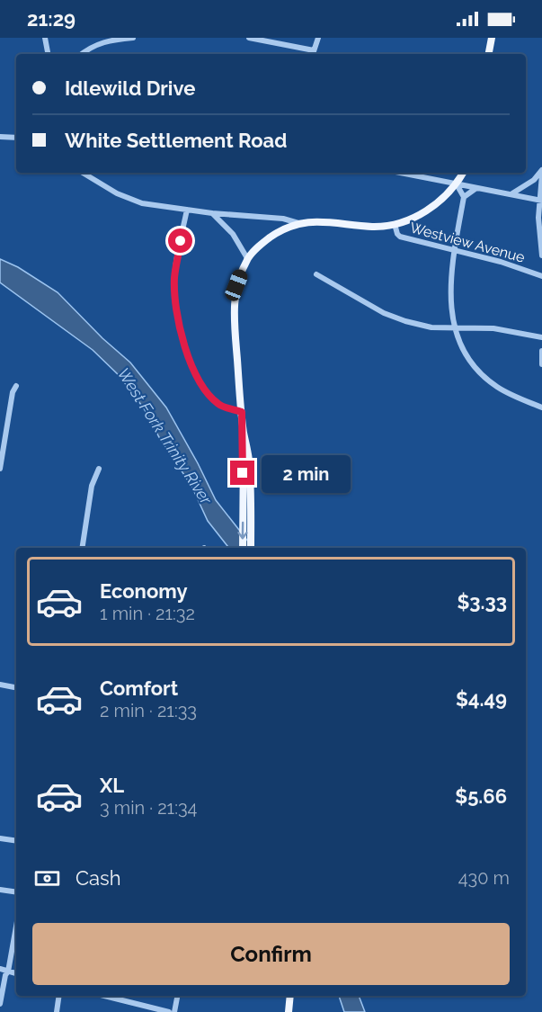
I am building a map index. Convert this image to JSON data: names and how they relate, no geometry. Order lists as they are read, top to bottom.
{
  "streets": {
    "street": ["Westview Avenue"]
  },
  "water": ["West Fork Trinity River"],
  "page": {
    "status": "21:29",
    "banner": ["Idlewild Drive", "White Settlement Road"],
    "bubble": "2 min",
    "list": [
      {
        "name": "Economy",
        "note": "1 min · 21:32",
        "value": "$3.33"
      },
      {
        "name": "Comfort",
        "note": "2 min · 21:33",
        "value": "$4.49"
      },
      {
        "name": "XL",
        "note": "3 min · 21:34",
        "value": "$5.66"
      }
    ],
    "pay": ["Cash", "430 m"],
    "buttons": "Confirm"
  }
}
